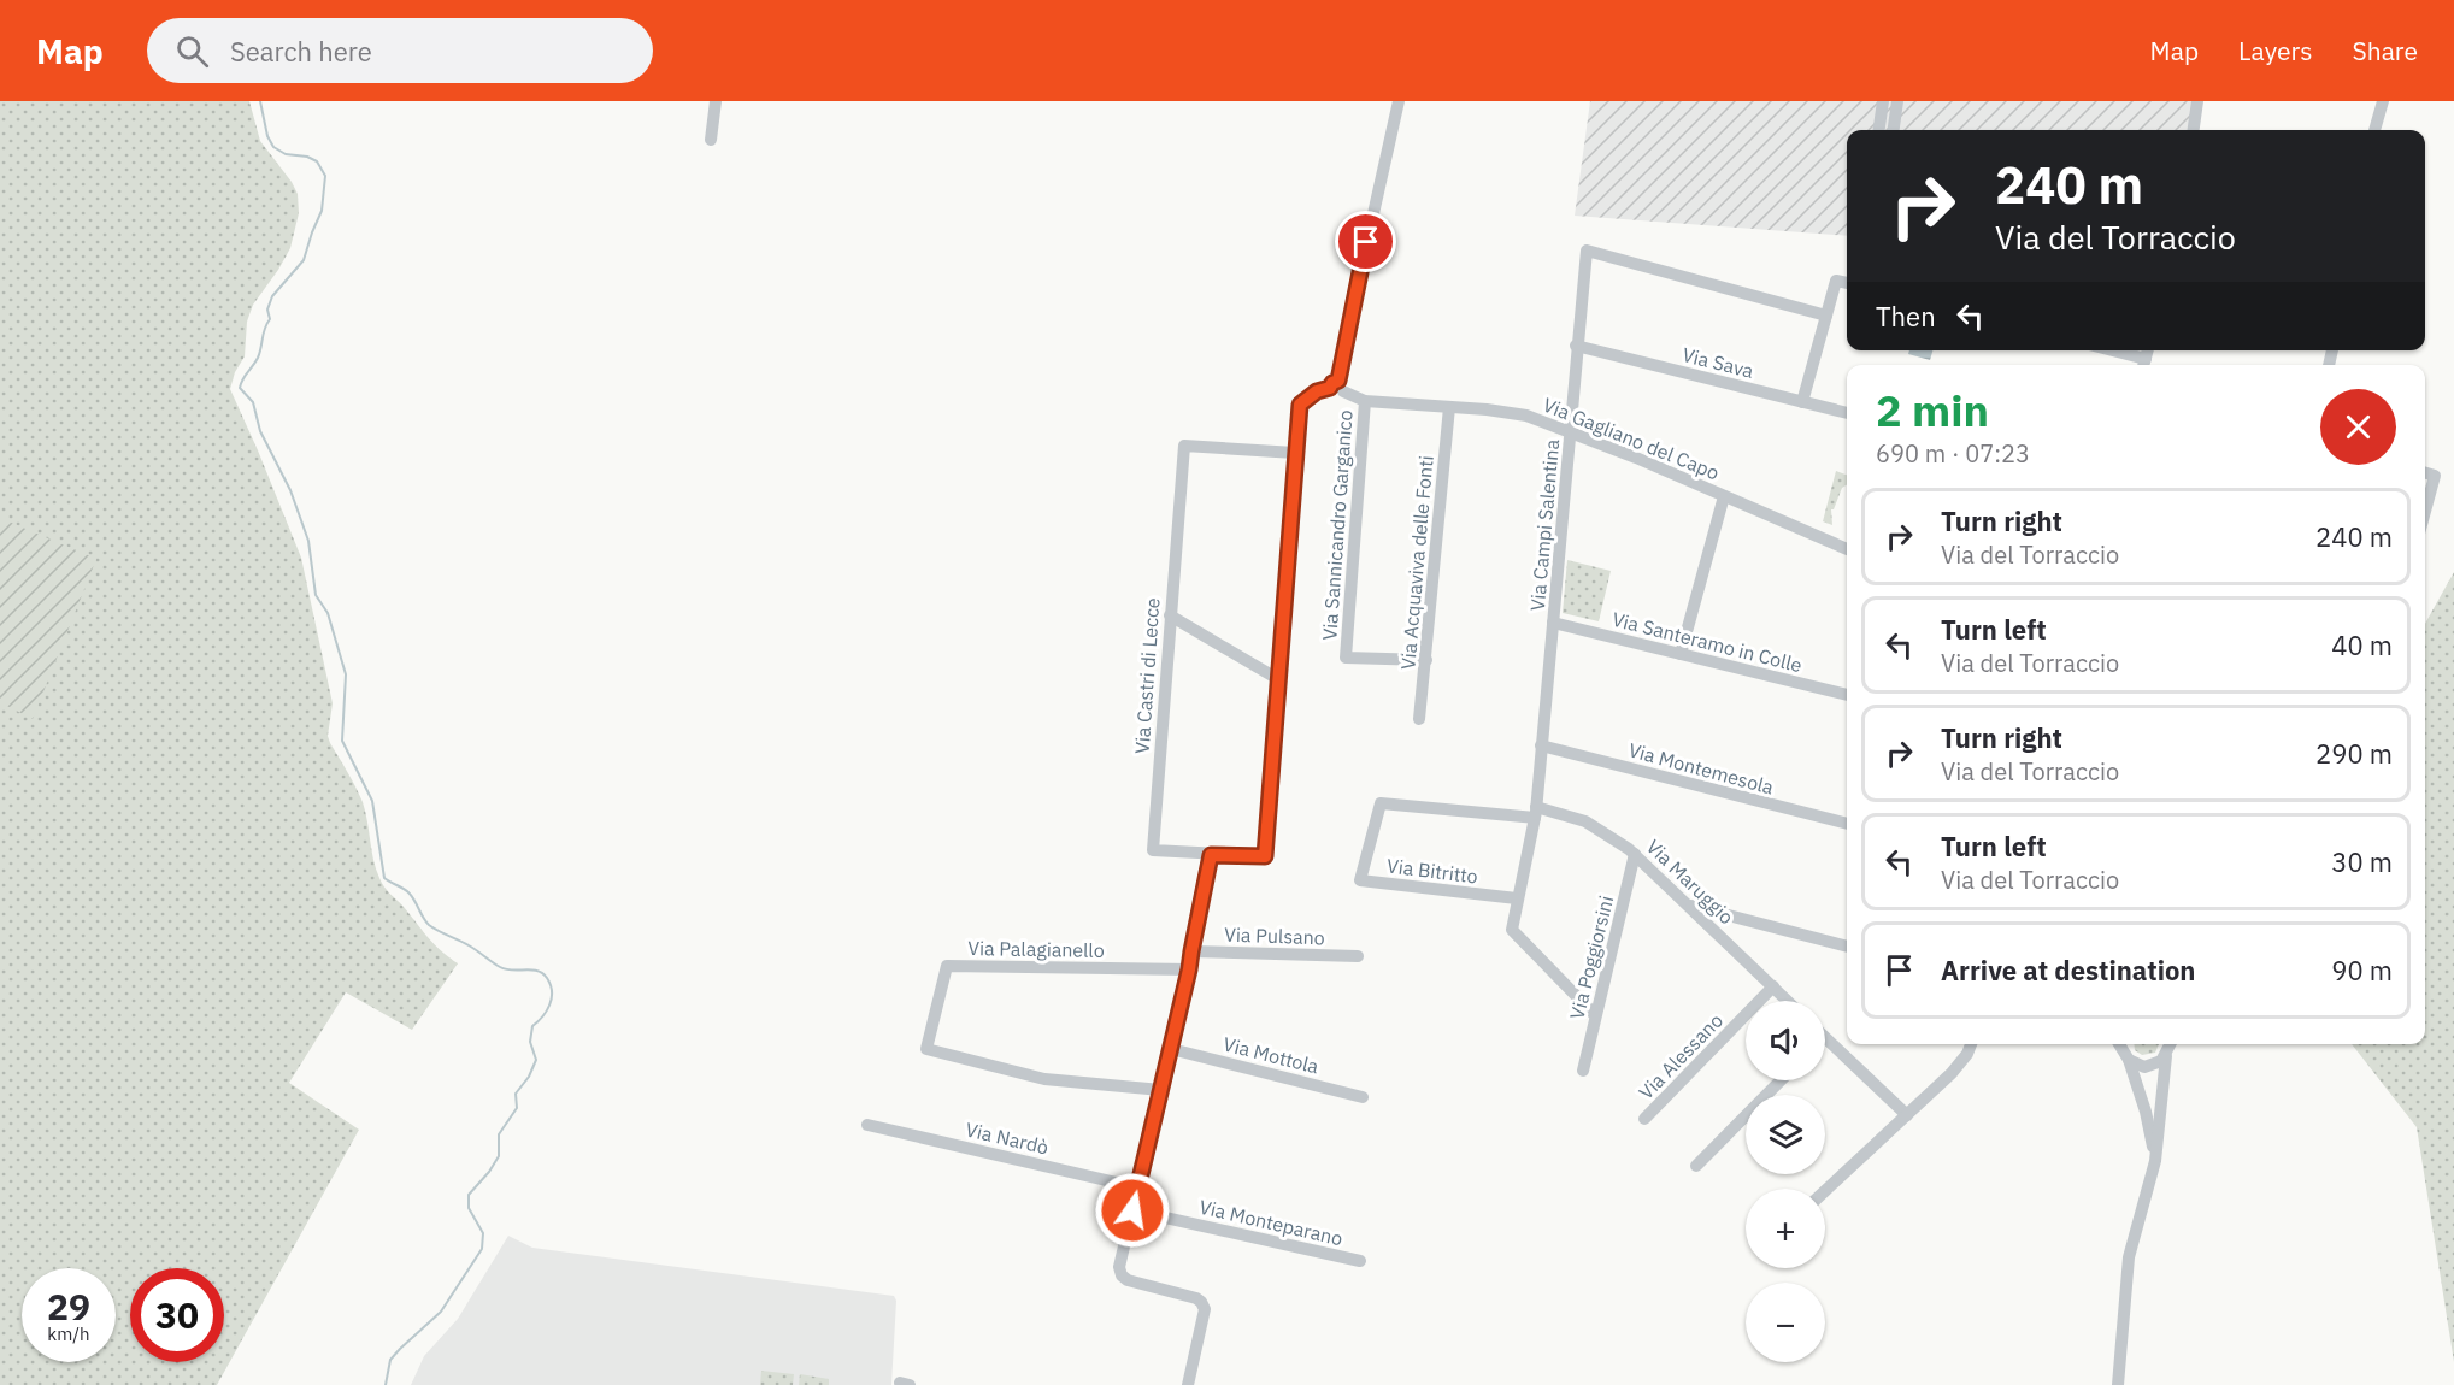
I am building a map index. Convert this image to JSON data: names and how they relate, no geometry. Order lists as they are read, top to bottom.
{
  "streets": {
    "street": [
      "Via Sava",
      "Via Gagliano del Capo",
      "Via Sannicandro Garganico",
      "Via Campi Salentina",
      "Via Acquaviva delle Fonti",
      "Via Santeramo in Colle",
      "Via Castri di Lecce",
      "Via Montemesola",
      "Via Bitritto",
      "Via Maruggio",
      "Via Pulsano",
      "Via Palagianello",
      "Via Poggiorsini",
      "Via Mottola",
      "Via Alessano",
      "Via Nardò",
      "Via Monteparano"
    ]
  },
  "crossings": [
    ["Via Sava", "Via Campi Salentina"],
    ["Via Gagliano del Capo", "Via Sannicandro Garganico"],
    ["Via Gagliano del Capo", "Via Campi Salentina"],
    ["Via Gagliano del Capo", "Via Acquaviva delle Fonti"],
    ["Via Sannicandro Garganico", "Via Acquaviva delle Fonti"],
    ["Via Campi Salentina", "Via Santeramo in Colle"],
    ["Via Campi Salentina", "Via Montemesola"],
    ["Via Campi Salentina", "Via Bitritto"],
    ["Via Campi Salentina", "Via Maruggio"],
    ["Via Campi Salentina", "Via Poggiorsini"],
    ["Via Bitritto", "Via Maruggio"],
    ["Via Maruggio", "Via Poggiorsini"],
    ["Via Maruggio", "Via Alessano"]
  ],
  "page": {
    "header": "Map",
    "search": "Search here",
    "nav": ["Map", "Layers", "Share"],
    "turn": ["240 m", "Via del Torraccio"],
    "then": "Then",
    "heading": ["2 min", "690 m · 07:23"],
    "list": [
      {
        "name": "Turn right",
        "note": "Via del Torraccio",
        "value": "240 m"
      },
      {
        "name": "Turn left",
        "note": "Via del Torraccio",
        "value": "40 m"
      },
      {
        "name": "Turn right",
        "note": "Via del Torraccio",
        "value": "290 m"
      },
      {
        "name": "Turn left",
        "note": "Via del Torraccio",
        "value": "30 m"
      },
      {
        "name": "Arrive at destination",
        "value": "90 m"
      }
    ],
    "map_buttons": ["+", "−"],
    "speed": "29 km/h",
    "limit": "30"
  }
}
